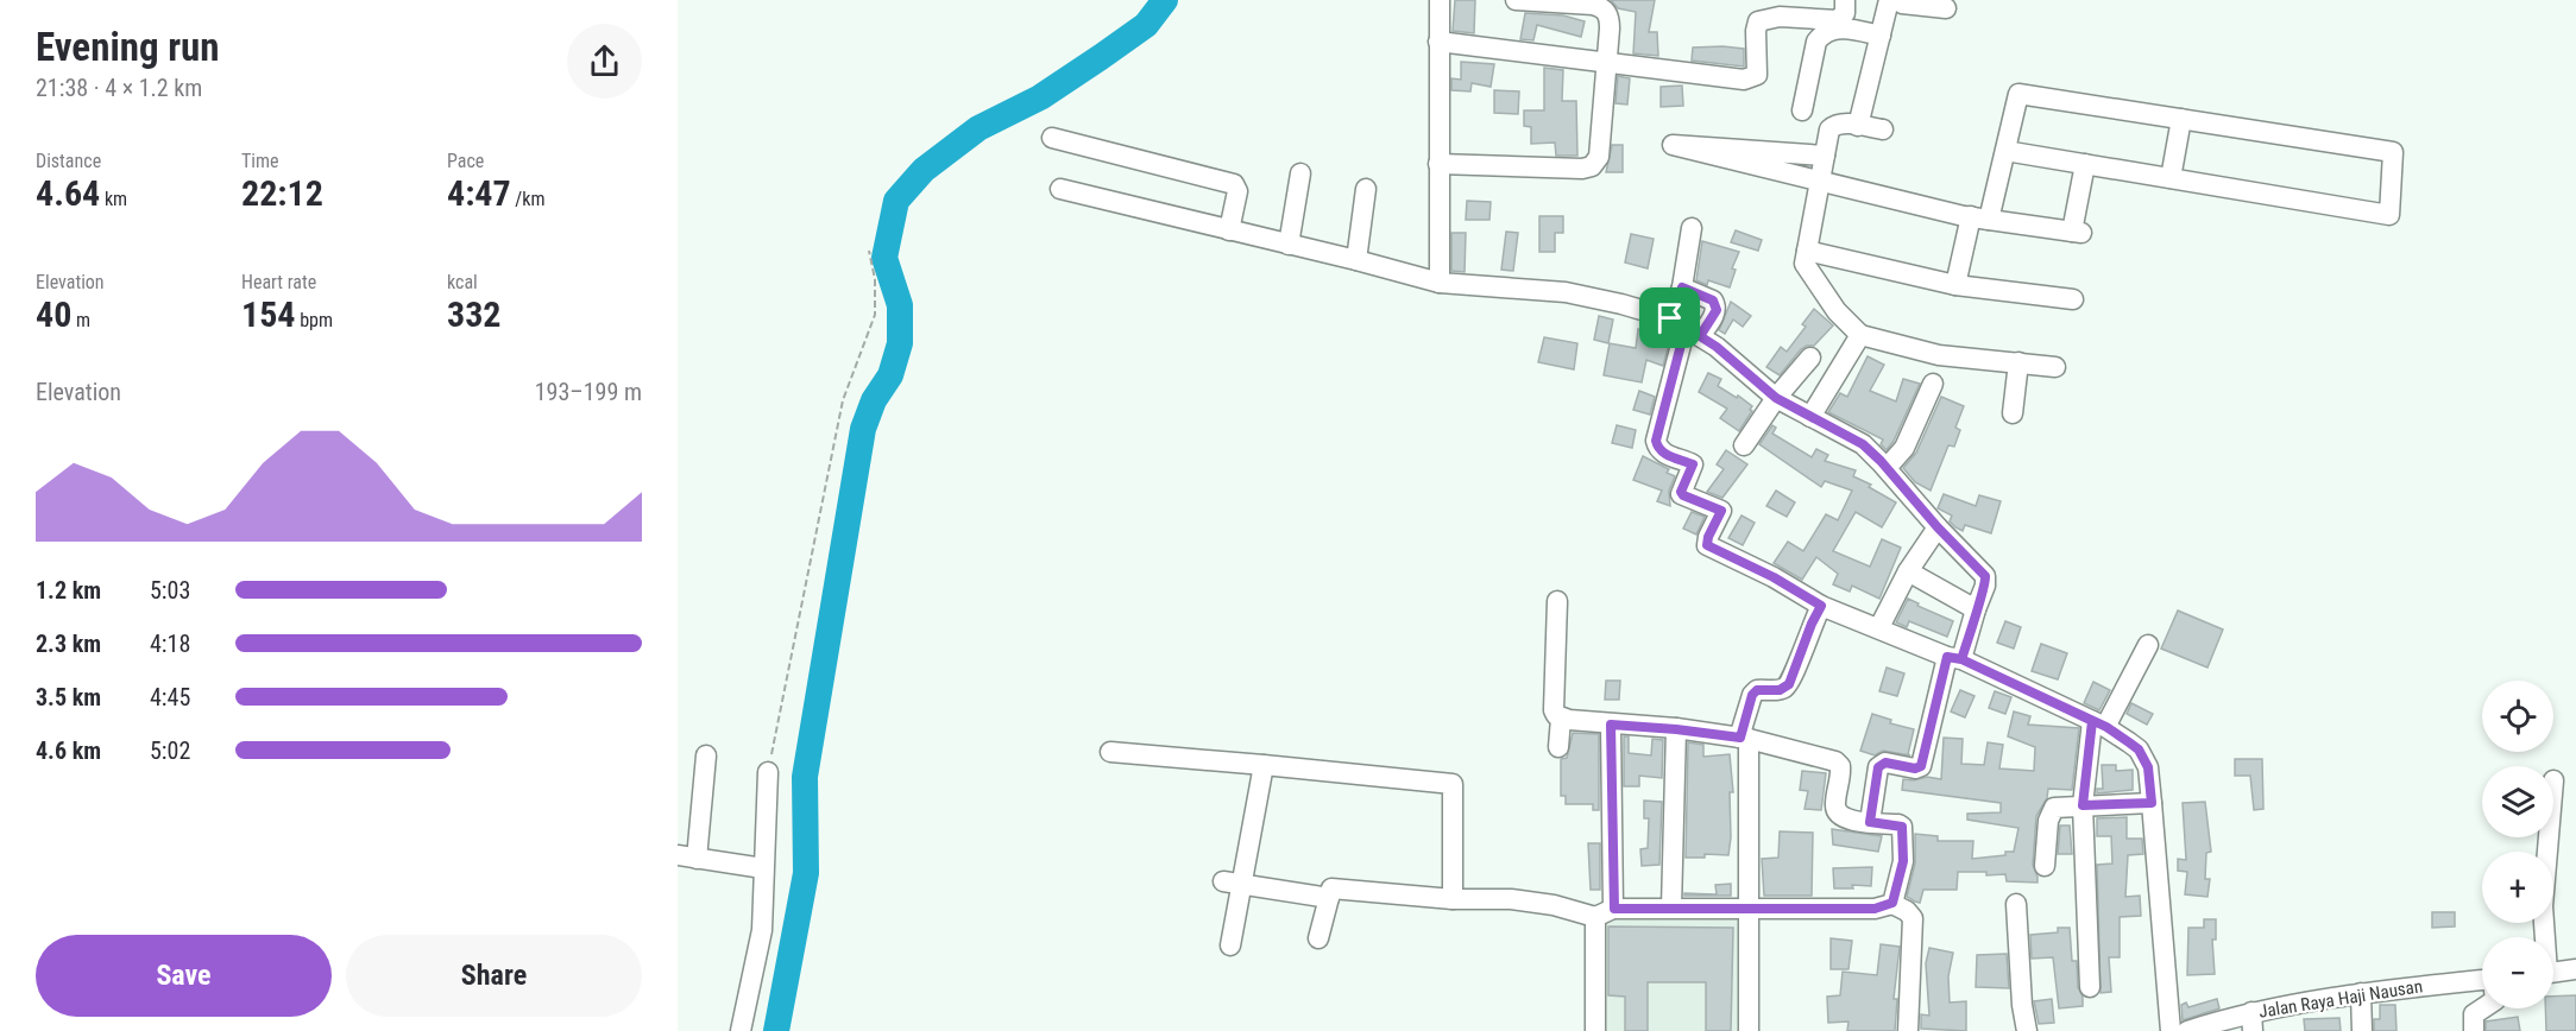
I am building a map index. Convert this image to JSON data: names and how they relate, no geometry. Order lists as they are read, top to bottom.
{
  "streets": {
    "street": ["Jalan Raya Haji Nausan"]
  },
  "page": {
    "heading": ["Evening run", "21:38 · 4 × 1.2 km"],
    "stats": [
      ["Distance", "4.64 km"],
      ["Time", "22:12"],
      ["Pace", "4:47 /km"],
      ["Elevation", "40 m"],
      ["Heart rate", "154 bpm"],
      ["kcal", "332"]
    ],
    "chart": ["Elevation", "193–199 m"],
    "list": [
      {
        "name": "1.2 km",
        "note": "5:03"
      },
      {
        "name": "2.3 km",
        "note": "4:18"
      },
      {
        "name": "3.5 km",
        "note": "4:45"
      },
      {
        "name": "4.6 km",
        "note": "5:02"
      }
    ],
    "map_buttons": ["+", "−"],
    "buttons": ["Save", "Share"]
  }
}
